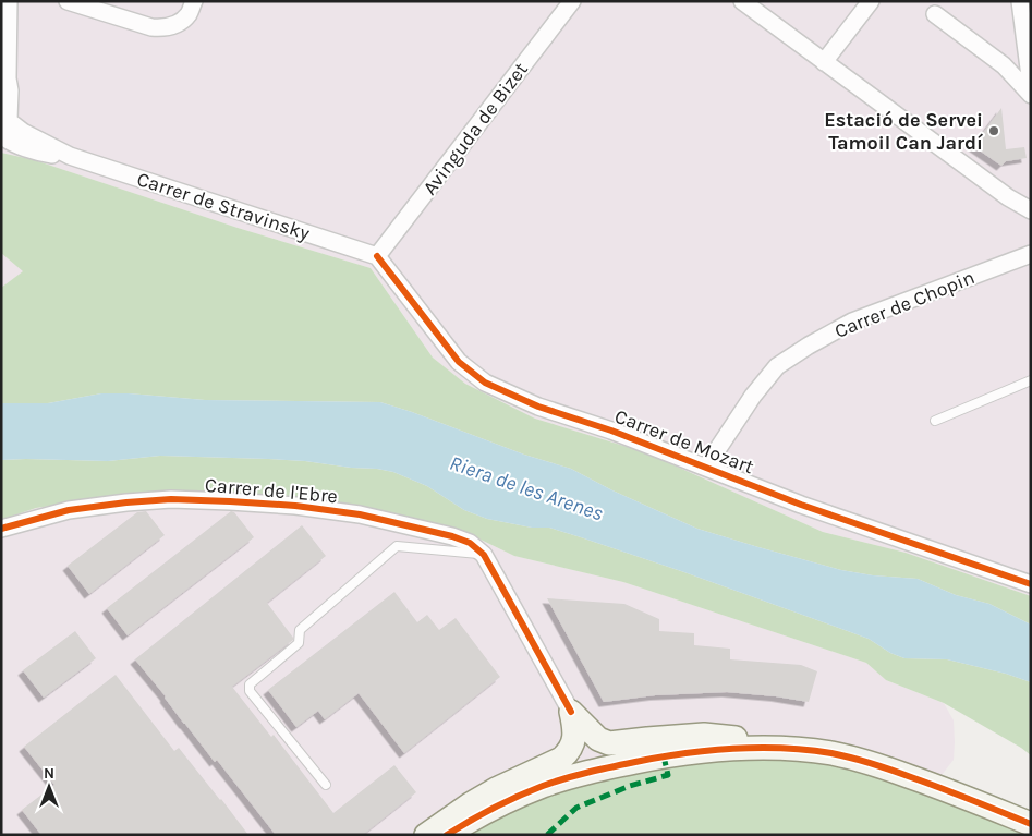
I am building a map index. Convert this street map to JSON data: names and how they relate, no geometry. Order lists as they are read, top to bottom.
{
  "streets": {
    "street": [
      "Avinguda de Bizet",
      "Carrer de Stravinsky",
      "Carrer de Chopin",
      "Carrer de Mozart",
      "Carrer de l'Ebre"
    ]
  },
  "crossings": [
    ["Avinguda de Bizet", "Carrer de Stravinsky"],
    ["Avinguda de Bizet", "Carrer de Mozart"],
    ["Carrer de Stravinsky", "Carrer de Mozart"],
    ["Carrer de Chopin", "Carrer de Mozart"]
  ],
  "water": ["Riera de les Arenes"],
  "places": ["Estació de Servei Tamoil Can Jardí"],
  "north": "top"
}
